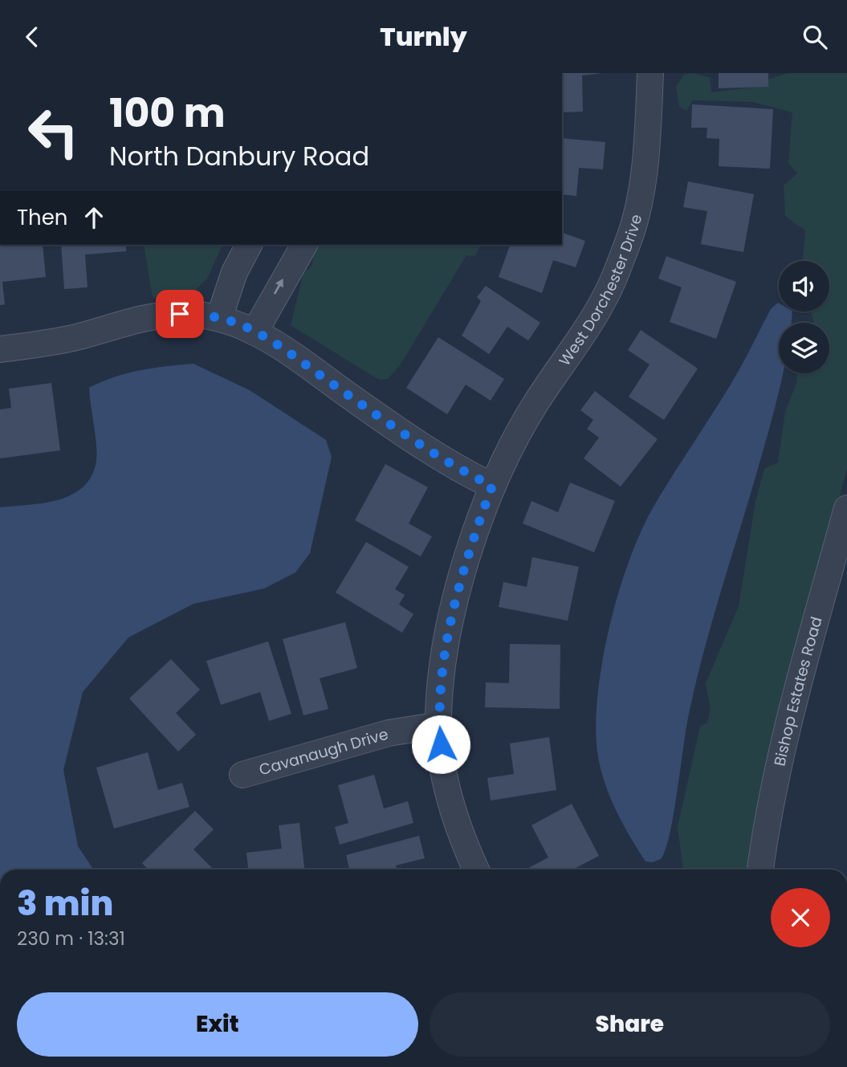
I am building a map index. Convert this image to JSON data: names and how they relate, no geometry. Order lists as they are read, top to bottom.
{
  "streets": {
    "street": ["West Dorchester Drive", "Bishop Estates Road", "Cavanaugh Drive"]
  },
  "crossings": [
    ["West Dorchester Drive", "Cavanaugh Drive"]
  ],
  "page": {
    "header": "Turnly",
    "turn": ["100 m", "North Danbury Road"],
    "then": "Then",
    "heading": ["3 min", "230 m · 13:31"],
    "buttons": ["Exit", "Share"]
  }
}
